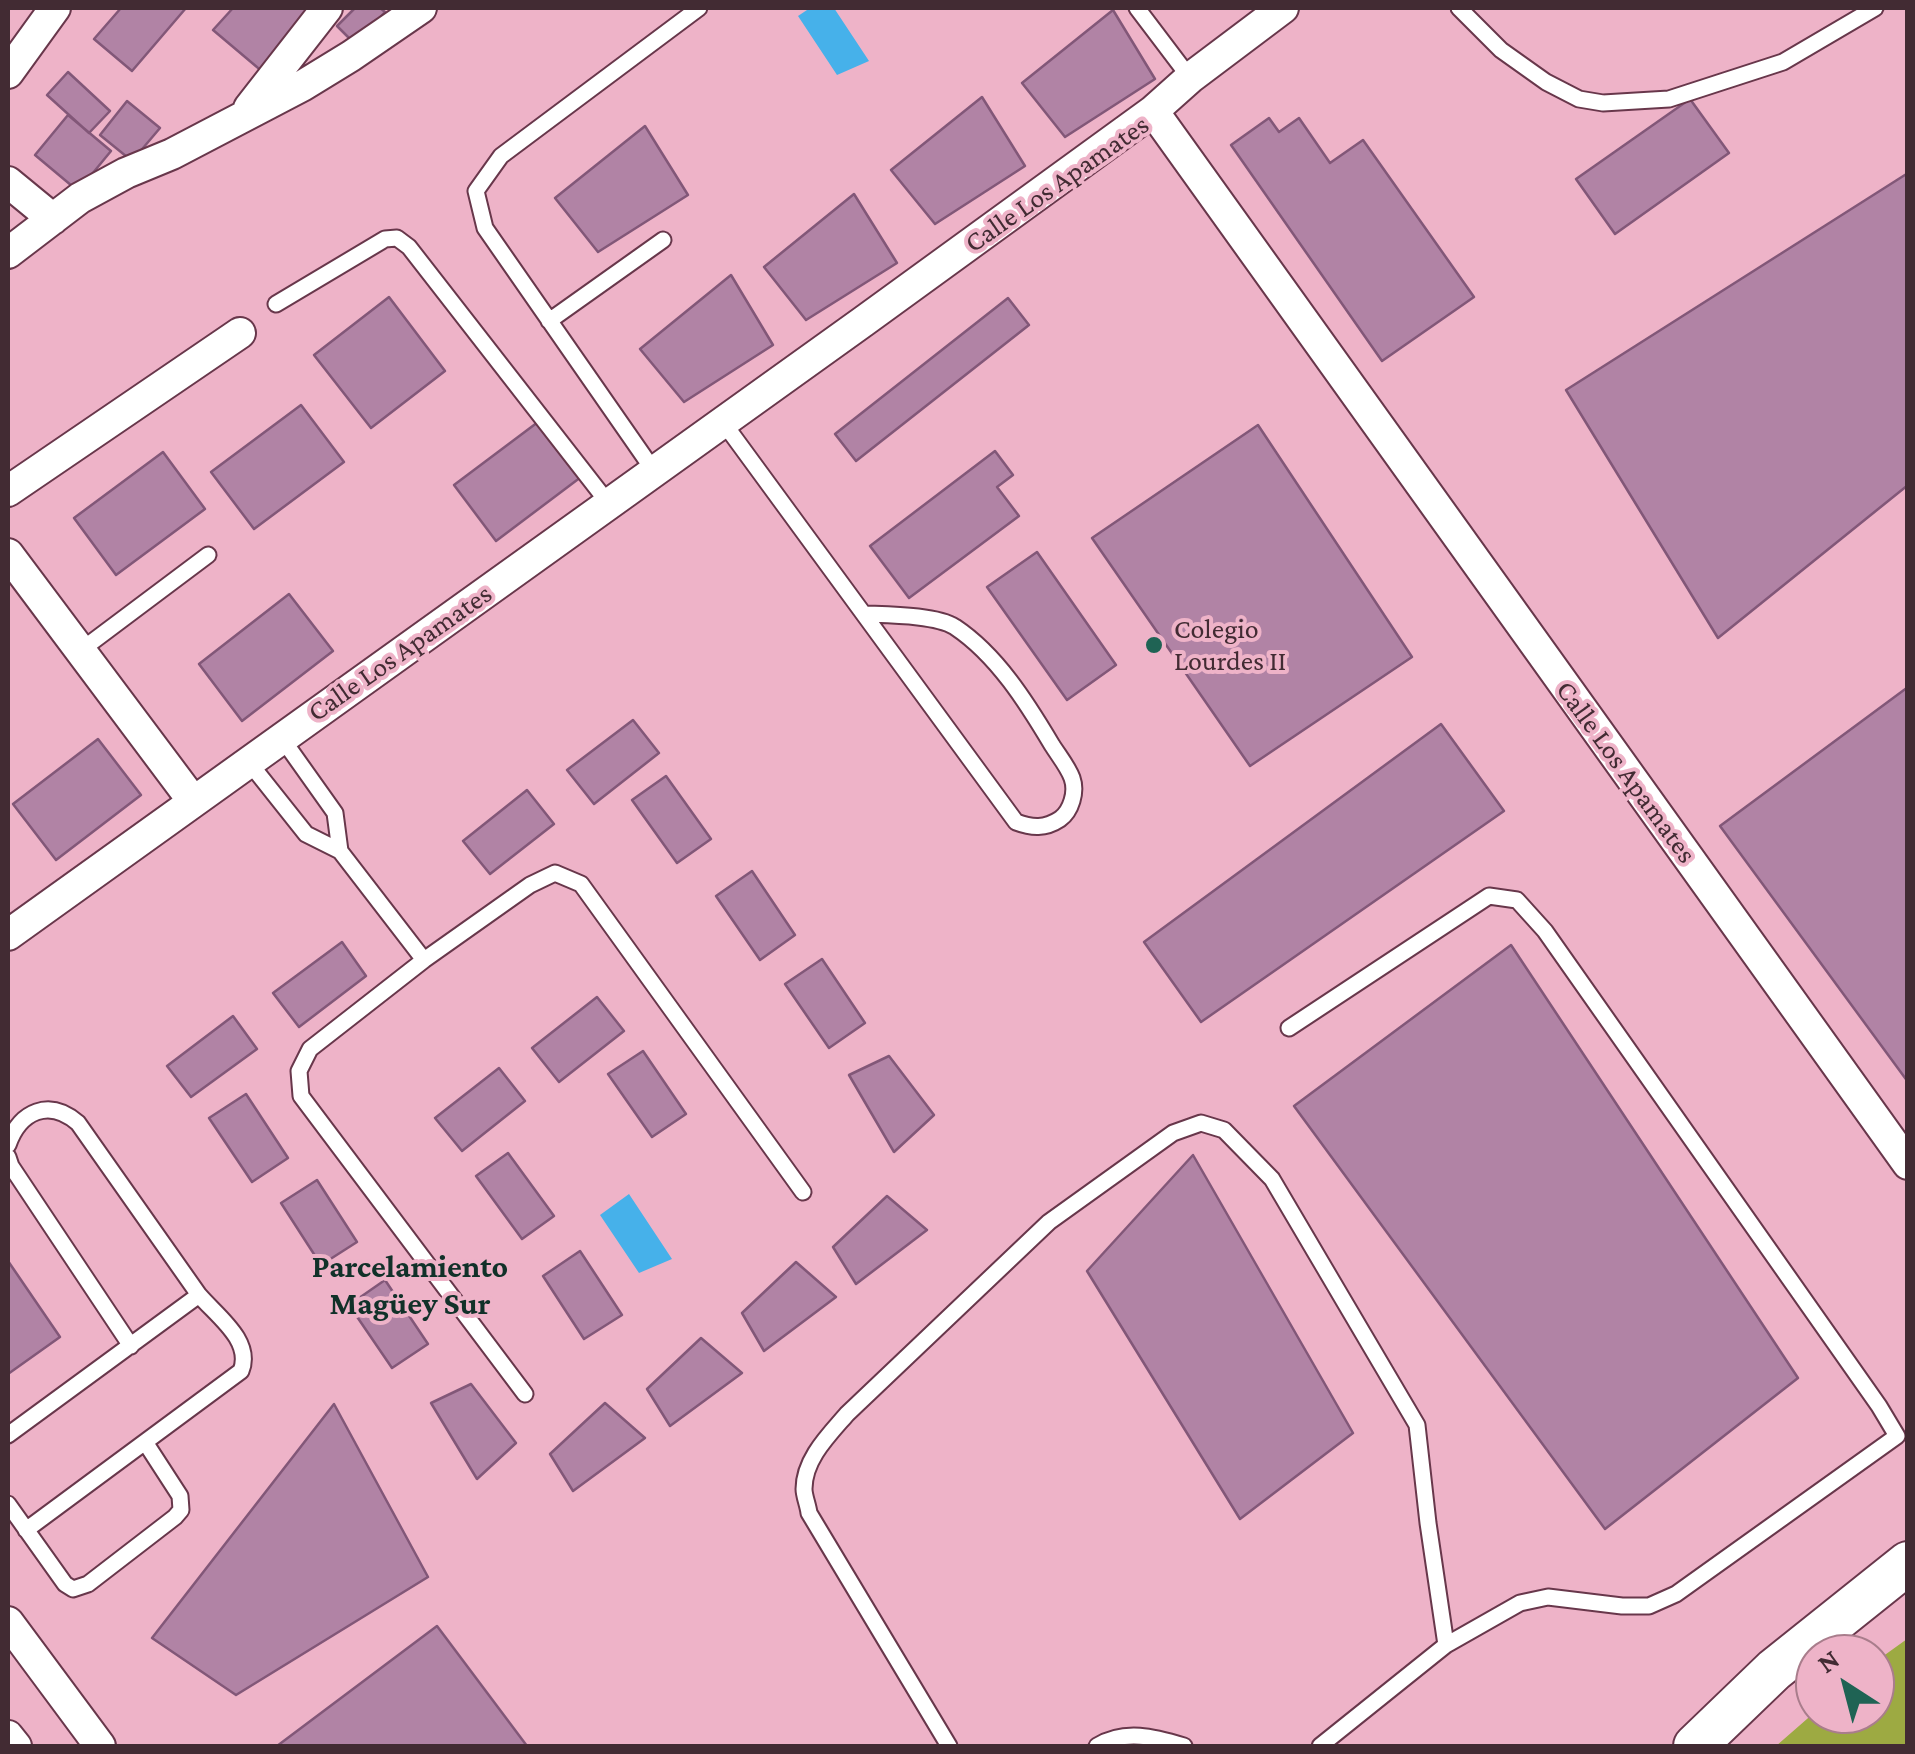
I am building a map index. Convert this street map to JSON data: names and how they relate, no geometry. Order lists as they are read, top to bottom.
{
  "streets": {
    "street": ["Calle Los Apamates"]
  },
  "districts": ["Parcelamiento Magüey Sur"],
  "places": ["Colegio Lourdes II"],
  "north": "top left"
}
